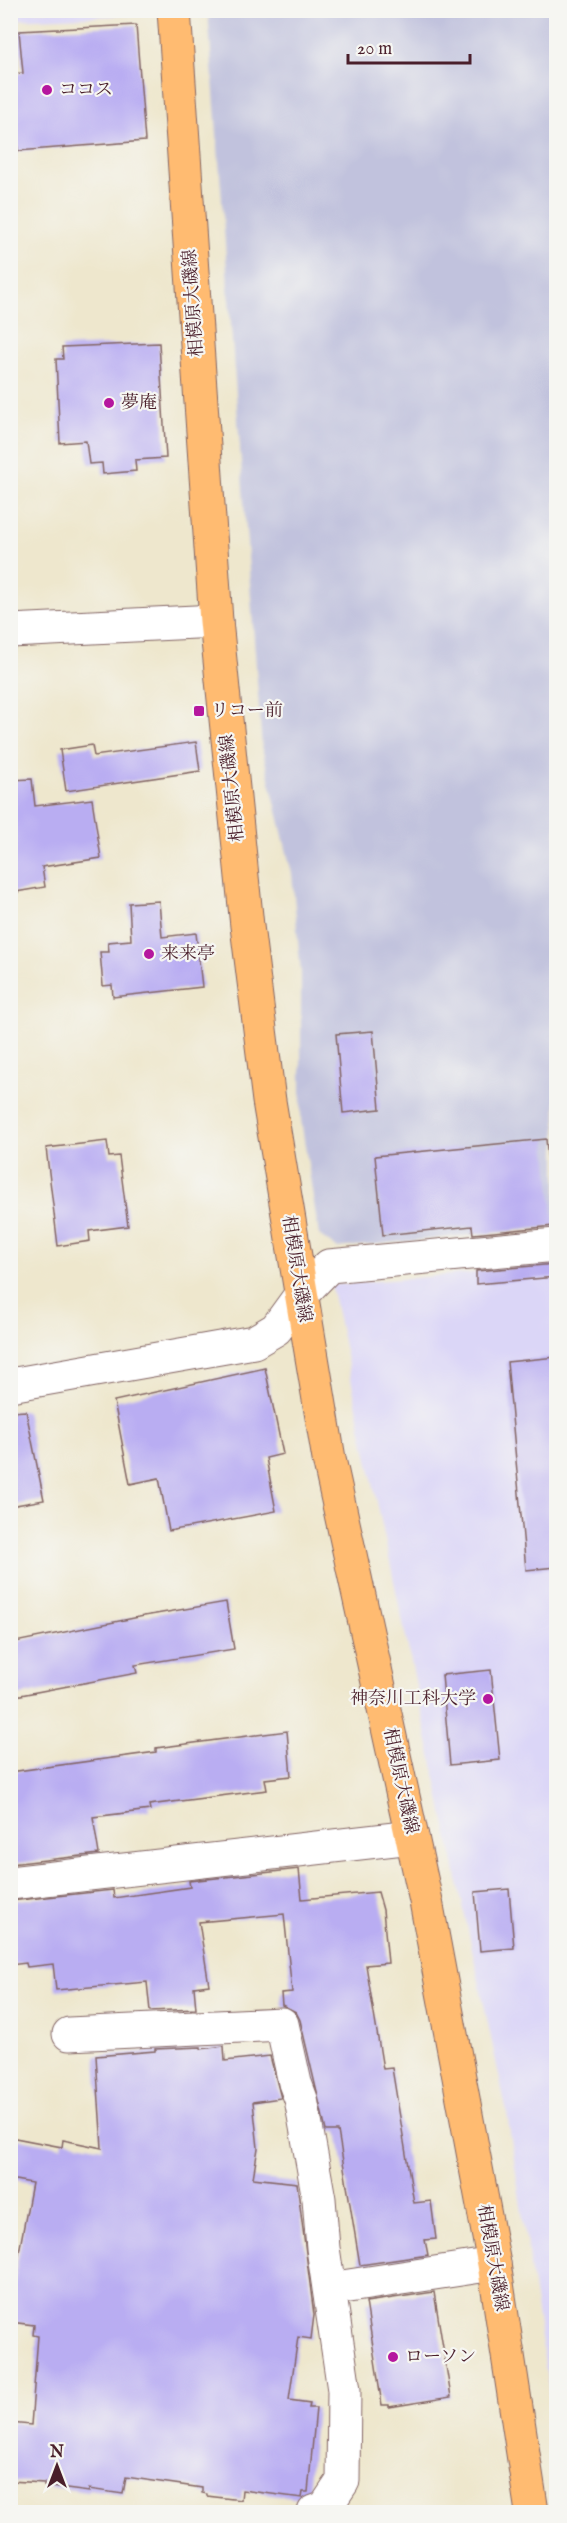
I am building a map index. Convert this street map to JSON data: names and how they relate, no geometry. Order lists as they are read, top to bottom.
{
  "streets": {
    "main road": ["相模原大磯線"]
  },
  "places": {
    "other": [
      "ココス",
      "夢庵",
      "来来亭",
      "神奈川工科大学",
      "ローソン"
    ],
    "transit": ["リコー前"]
  },
  "scale_bar": "20 m",
  "north": "top"
}
